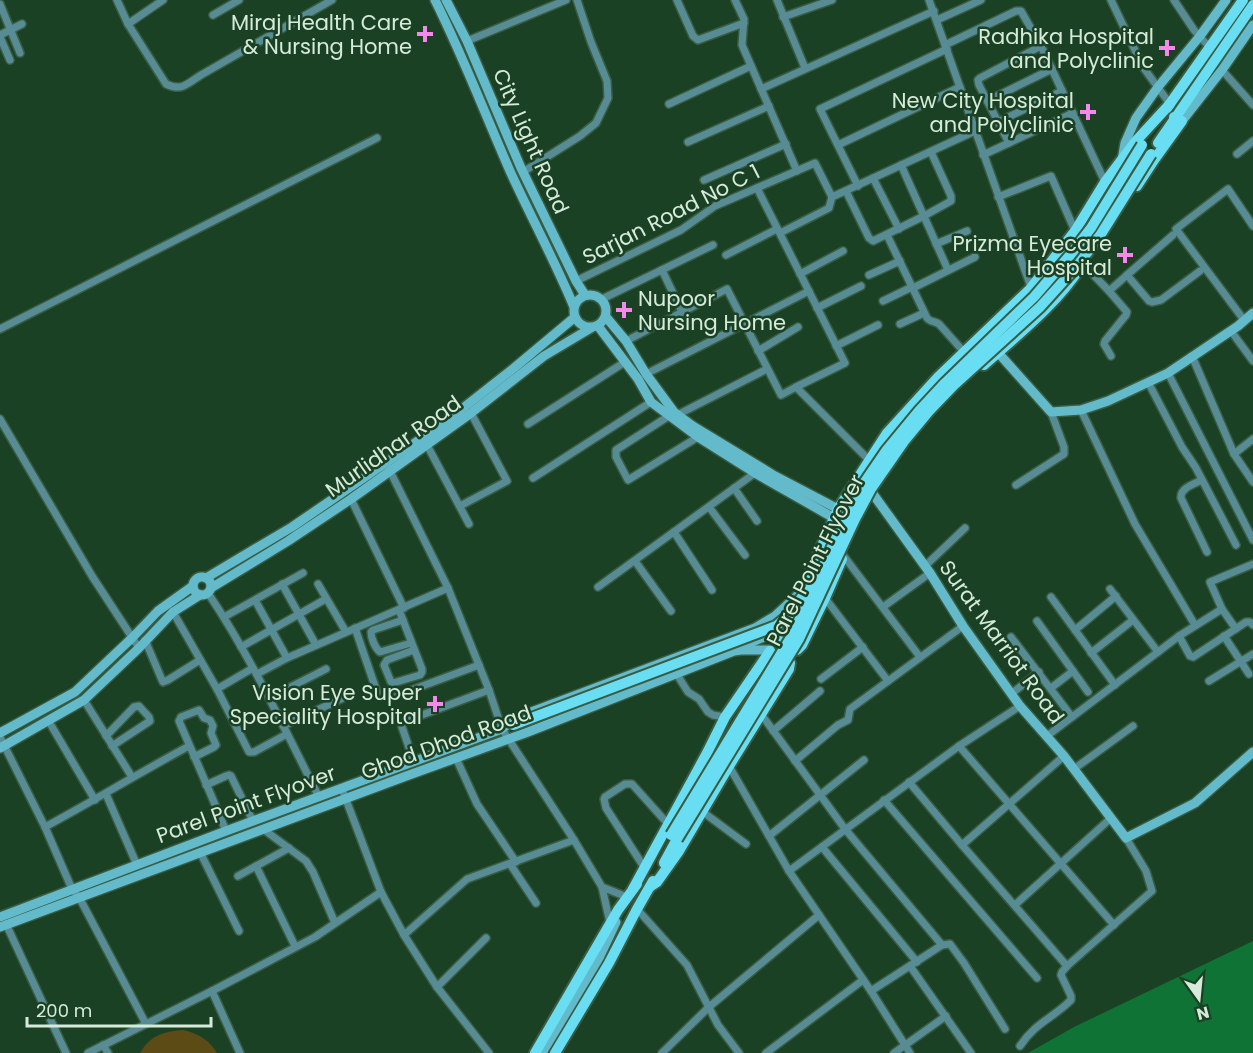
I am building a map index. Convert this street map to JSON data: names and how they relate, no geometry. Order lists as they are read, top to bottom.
{
  "streets": {
    "main road": [
      "City Light Road",
      "Murlidhar Road",
      "Parel Point Flyover",
      "Surat Marriot Road",
      "Ghod Dhod Road"
    ],
    "street": ["Sarjan Road No C 1"]
  },
  "crossings": [
    ["City Light Road", "Sarjan Road No C 1"],
    ["City Light Road", "Murlidhar Road"],
    ["Parel Point Flyover", "Ghod Dhod Road"]
  ],
  "places": {
    "health": [
      "Miraj Health Care & Nursing Home",
      "Radhika Hospital and Polyclinic",
      "New City Hospital and Polyclinic",
      "Prizma Eyecare Hospital",
      "Nupoor Nursing Home",
      "Vision Eye Super Speciality Hospital"
    ]
  },
  "scale_bar": "200 m",
  "north": "bottom"
}
